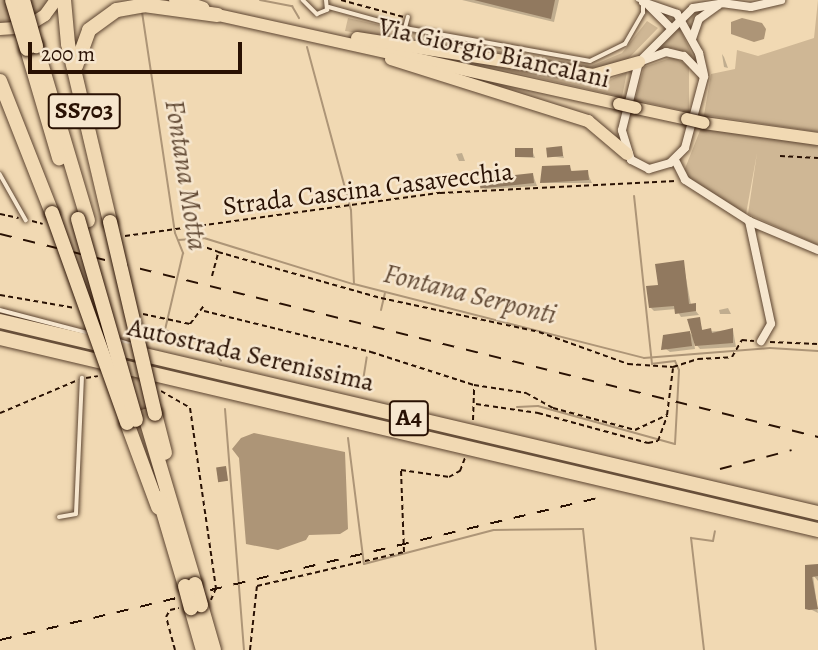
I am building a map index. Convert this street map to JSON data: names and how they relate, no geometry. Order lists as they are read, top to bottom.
{
  "streets": {
    "highway": ["SS703", "Autostrada Serenissima", "A4"],
    "main road": ["Via Giorgio Biancalani"],
    "path": ["Strada Cascina Casavecchia"]
  },
  "crossings": [
    ["Via Giorgio Biancalani", "SS703"]
  ],
  "water": ["Fontana Motta", "Fontana Serponti"],
  "scale_bar": "200 m"
}
